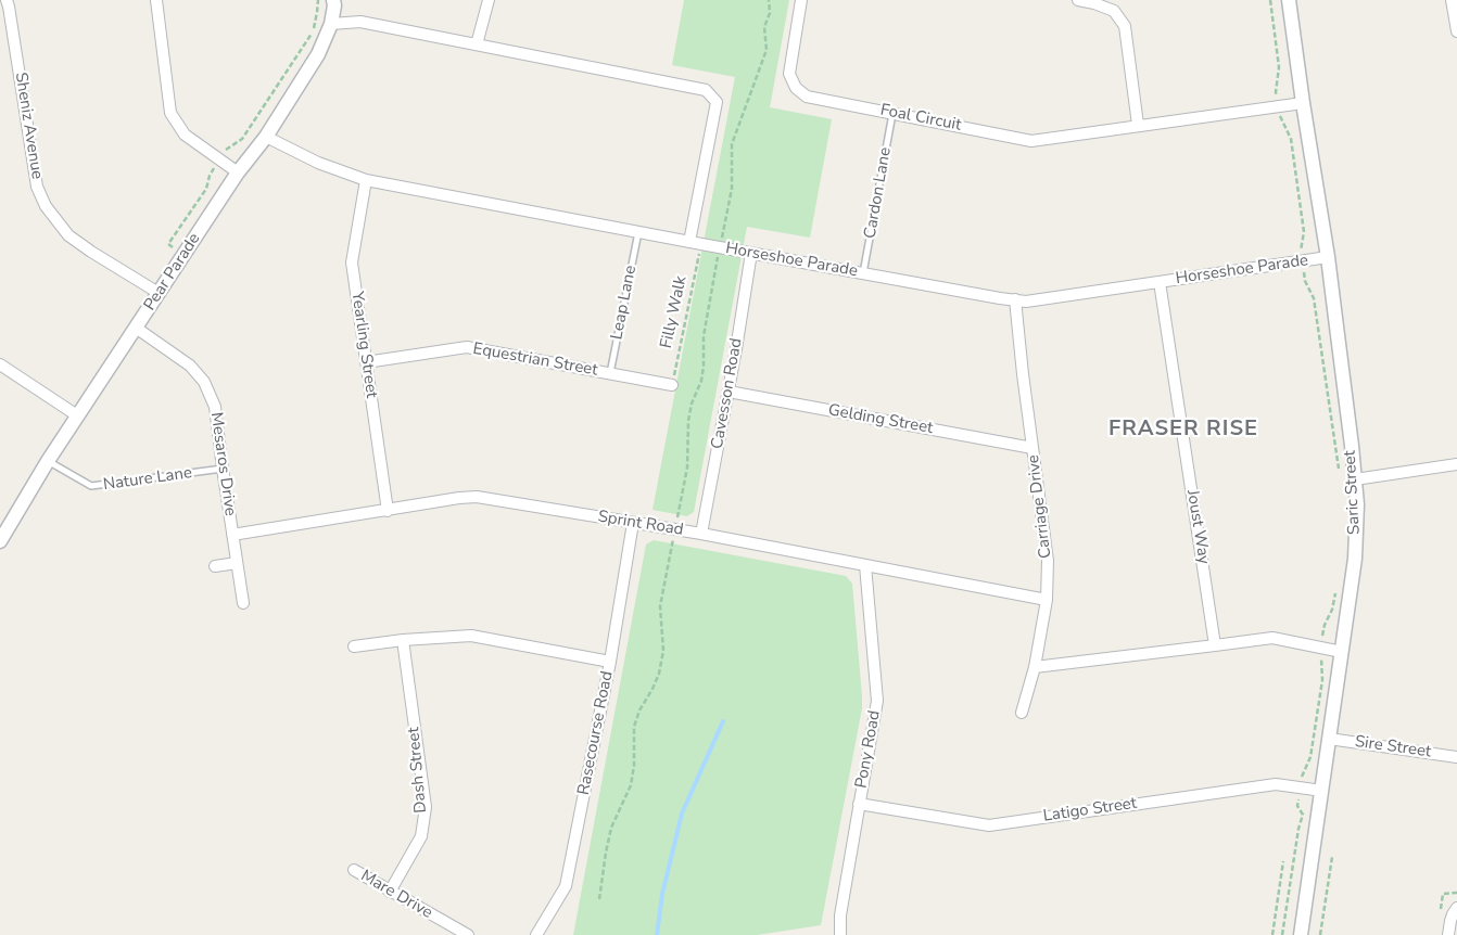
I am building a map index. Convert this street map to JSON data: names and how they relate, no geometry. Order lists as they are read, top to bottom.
{
  "streets": {
    "street": [
      "Foal Circuit",
      "Sheniz Avenue",
      "Horseshoe Parade",
      "Pear Parade",
      "Yearling Street",
      "Equestrian Street",
      "Cavesson Road",
      "Gelding Street",
      "Mesaros Drive",
      "Saric Street",
      "Carriage Drive",
      "Sprint Road",
      "Joust Way",
      "Rasecourse Road",
      "Sire Street",
      "Pony Road",
      "Dash Street",
      "Latigo Street",
      "Mare Drive"
    ],
    "lane": ["Cardon Lane", "Leap Lane", "Nature Lane"],
    "path": ["Filly Walk"]
  },
  "crossings": [
    ["Foal Circuit", "Cardon Lane"],
    ["Foal Circuit", "Saric Street"],
    ["Sheniz Avenue", "Pear Parade"],
    ["Cardon Lane", "Horseshoe Parade"],
    ["Horseshoe Parade", "Pear Parade"],
    ["Horseshoe Parade", "Leap Lane"],
    ["Horseshoe Parade", "Filly Walk"],
    ["Horseshoe Parade", "Yearling Street"],
    ["Horseshoe Parade", "Cavesson Road"],
    ["Horseshoe Parade", "Saric Street"],
    ["Horseshoe Parade", "Carriage Drive"],
    ["Horseshoe Parade", "Joust Way"],
    ["Pear Parade", "Mesaros Drive"],
    ["Pear Parade", "Nature Lane"],
    ["Leap Lane", "Equestrian Street"],
    ["Filly Walk", "Equestrian Street"],
    ["Yearling Street", "Equestrian Street"],
    ["Yearling Street", "Sprint Road"],
    ["Cavesson Road", "Gelding Street"],
    ["Cavesson Road", "Sprint Road"],
    ["Gelding Street", "Carriage Drive"],
    ["Mesaros Drive", "Nature Lane"],
    ["Mesaros Drive", "Sprint Road"],
    ["Saric Street", "Sire Street"],
    ["Saric Street", "Latigo Street"],
    ["Carriage Drive", "Sprint Road"],
    ["Sprint Road", "Rasecourse Road"],
    ["Sprint Road", "Pony Road"],
    ["Pony Road", "Latigo Street"],
    ["Dash Street", "Mare Drive"]
  ],
  "districts": ["FRASER RISE"]
}
